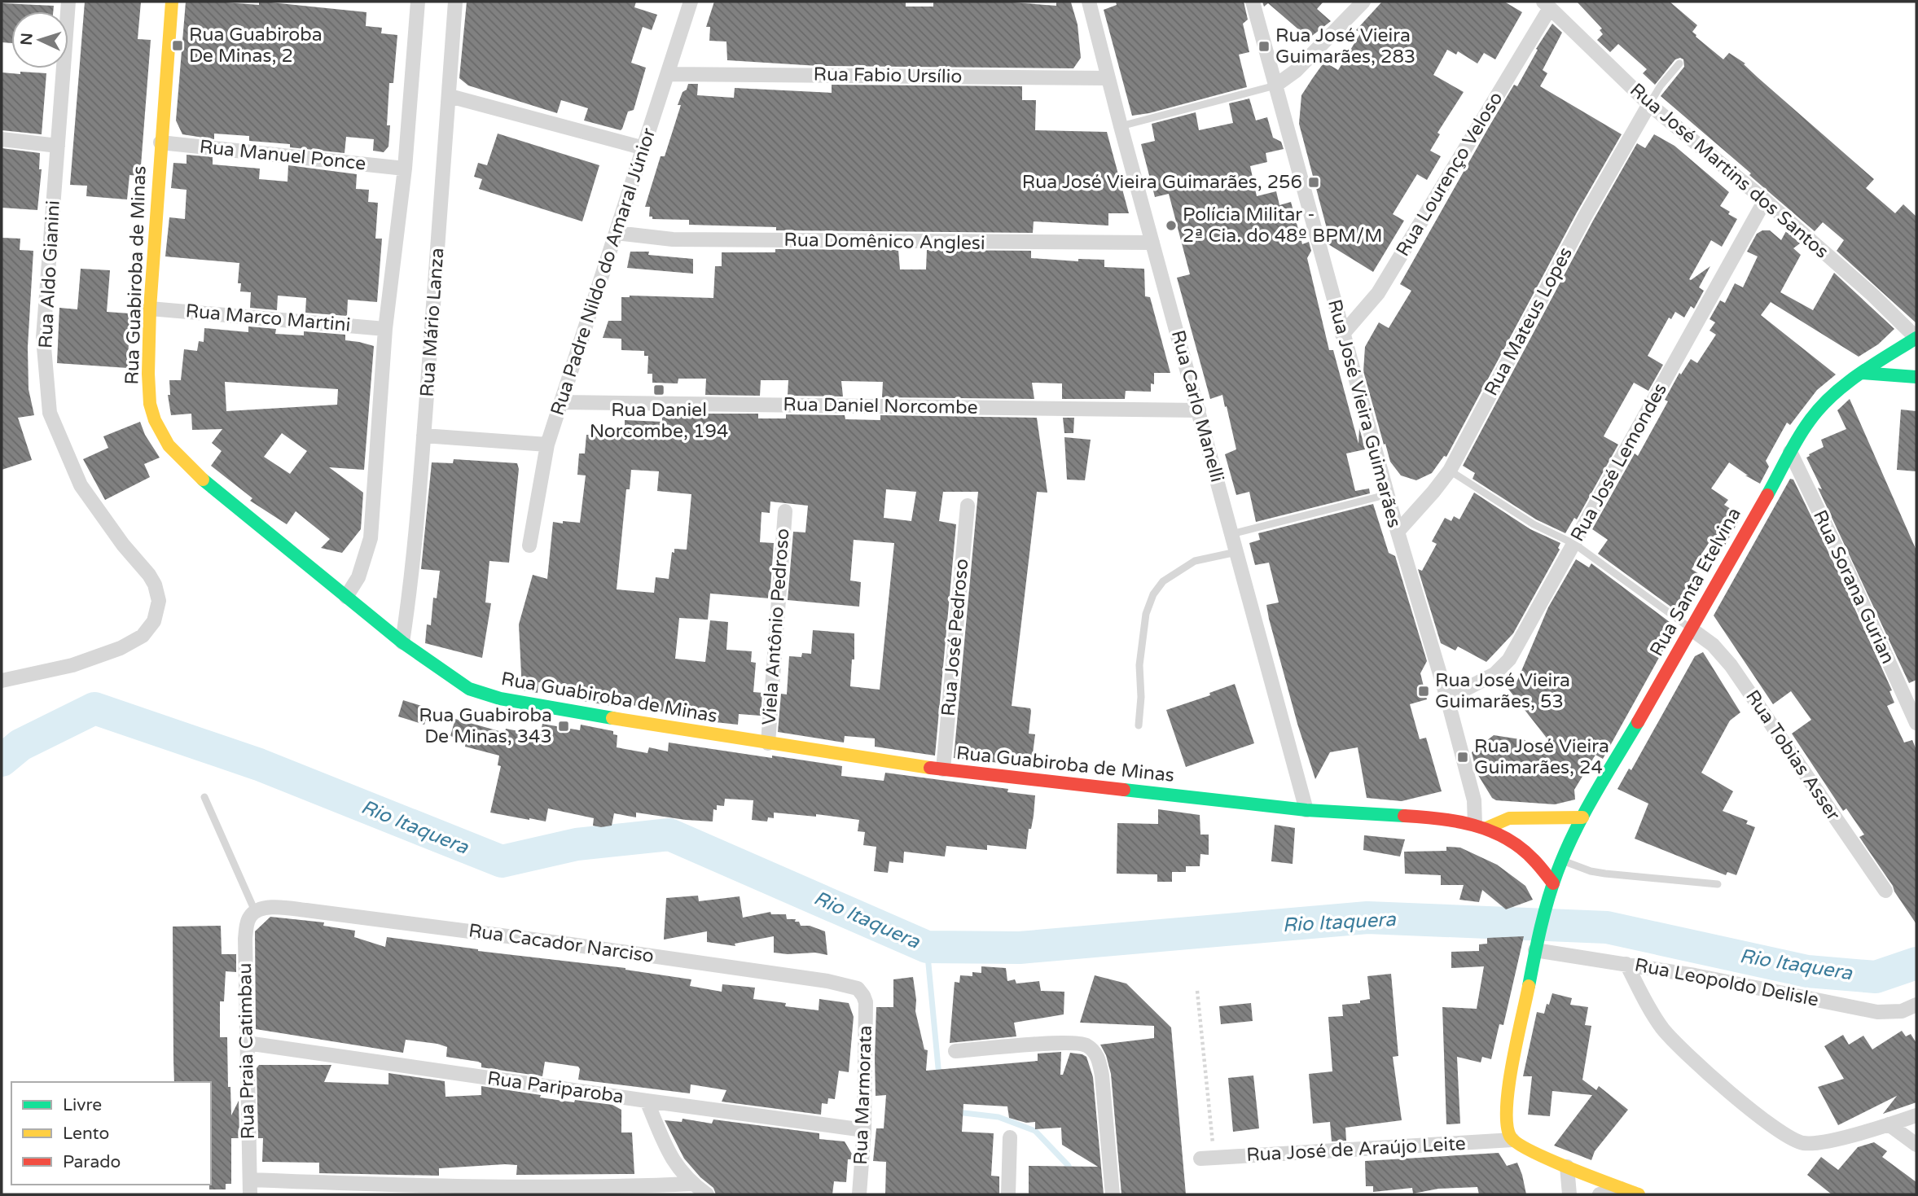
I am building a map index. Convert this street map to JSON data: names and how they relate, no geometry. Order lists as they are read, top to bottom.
{
  "streets": {
    "street": [
      "Rua Fabio Ursílio",
      "Rua Manuel Ponce",
      "Rua José Martins dos Santos",
      "Rua Lourenço Veloso",
      "Rua Domênico Anglesi",
      "Rua Padre Nildo do Amaral Júnior",
      "Rua Aldo Gianini",
      "Rua Guabiroba de Minas",
      "Rua Marco Martini",
      "Rua Mateus Lopes",
      "Rua Mário Lanza",
      "Rua Daniel Norcombe",
      "Rua Carlo Manelli",
      "Rua José Vieira Guimarães",
      "Rua José Lemondes",
      "Rua Santa Etelvina",
      "Rua Sorana Gurian",
      "Viela Antônio Pedroso",
      "Rua José Pedroso",
      "Rua Tobias Asser",
      "Rua Cacador Narciso",
      "Rua Leopoldo Delisle",
      "Rua Praia Catimbau",
      "Rua Pariparoba",
      "Rua Marmorata",
      "Rua José de Araújo Leite"
    ]
  },
  "crossings": [
    ["Rua Fabio Ursílio", "Rua Padre Nildo do Amaral Júnior"],
    ["Rua Fabio Ursílio", "Rua Carlo Manelli"],
    ["Rua Manuel Ponce", "Rua Guabiroba de Minas"],
    ["Rua José Martins dos Santos", "Rua Lourenço Veloso"],
    ["Rua José Martins dos Santos", "Rua Mateus Lopes"],
    ["Rua José Martins dos Santos", "Rua José Lemondes"],
    ["Rua José Martins dos Santos", "Rua Santa Etelvina"],
    ["Rua Lourenço Veloso", "Rua José Vieira Guimarães"],
    ["Rua Domênico Anglesi", "Rua Padre Nildo do Amaral Júnior"],
    ["Rua Domênico Anglesi", "Rua Carlo Manelli"],
    ["Rua Padre Nildo do Amaral Júnior", "Rua Daniel Norcombe"],
    ["Rua Guabiroba de Minas", "Rua Marco Martini"],
    ["Rua Guabiroba de Minas", "Rua Mário Lanza"],
    ["Rua Guabiroba de Minas", "Rua Carlo Manelli"],
    ["Rua Guabiroba de Minas", "Rua José Vieira Guimarães"],
    ["Rua Guabiroba de Minas", "Rua Santa Etelvina"],
    ["Rua Guabiroba de Minas", "Viela Antônio Pedroso"],
    ["Rua Guabiroba de Minas", "Rua José Pedroso"],
    ["Rua Mateus Lopes", "Rua José Vieira Guimarães"],
    ["Rua Daniel Norcombe", "Rua Carlo Manelli"],
    ["Rua José Vieira Guimarães", "Rua José Lemondes"],
    ["Rua Santa Etelvina", "Rua Sorana Gurian"],
    ["Rua Santa Etelvina", "Rua Tobias Asser"],
    ["Rua Santa Etelvina", "Rua Leopoldo Delisle"],
    ["Rua Santa Etelvina", "Rua José de Araújo Leite"],
    ["Rua Cacador Narciso", "Rua Praia Catimbau"],
    ["Rua Cacador Narciso", "Rua Marmorata"],
    ["Rua Praia Catimbau", "Rua Pariparoba"],
    ["Rua Pariparoba", "Rua Marmorata"]
  ],
  "water": ["Rio Itaquera"],
  "places": {
    "transit": [
      "Rua Guabiroba De Minas, 2",
      "Rua José Vieira Guimarães, 283",
      "Rua José Vieira Guimarães, 256",
      "Rua Daniel Norcombe, 194",
      "Rua José Vieira Guimarães, 53",
      "Rua Guabiroba De Minas, 343",
      "Rua José Vieira Guimarães, 24"
    ],
    "other": ["Polícia Militar - 2ª Cia. do 48º BPM/M"]
  },
  "legend": ["Livre", "Lento", "Parado"],
  "north": "left"
}
